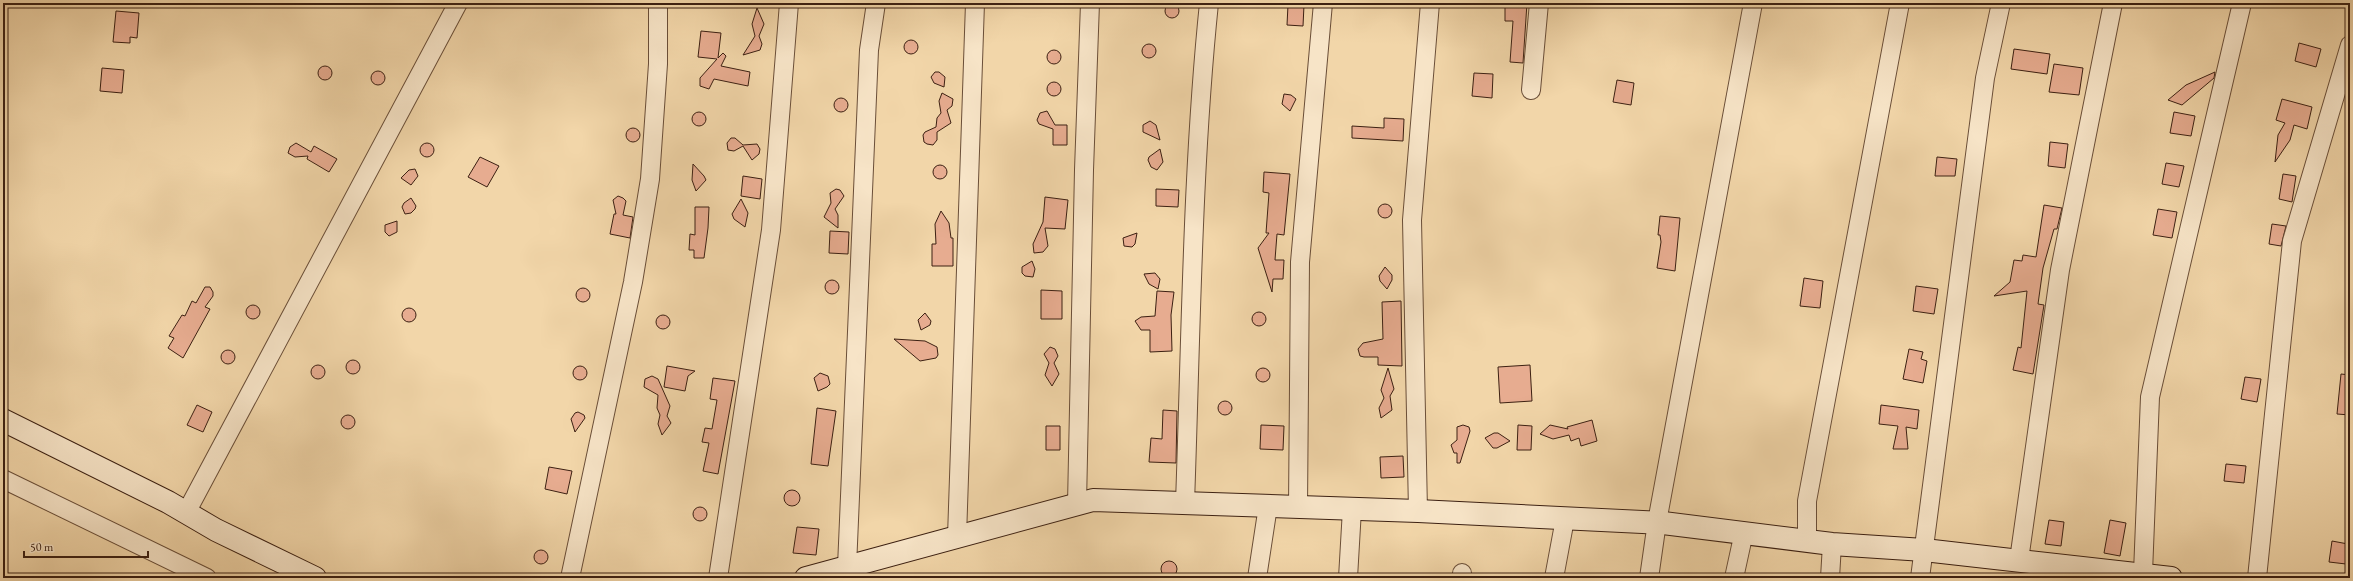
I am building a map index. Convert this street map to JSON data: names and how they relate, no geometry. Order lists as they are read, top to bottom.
{
  "scale_bar": "50 m"
}
